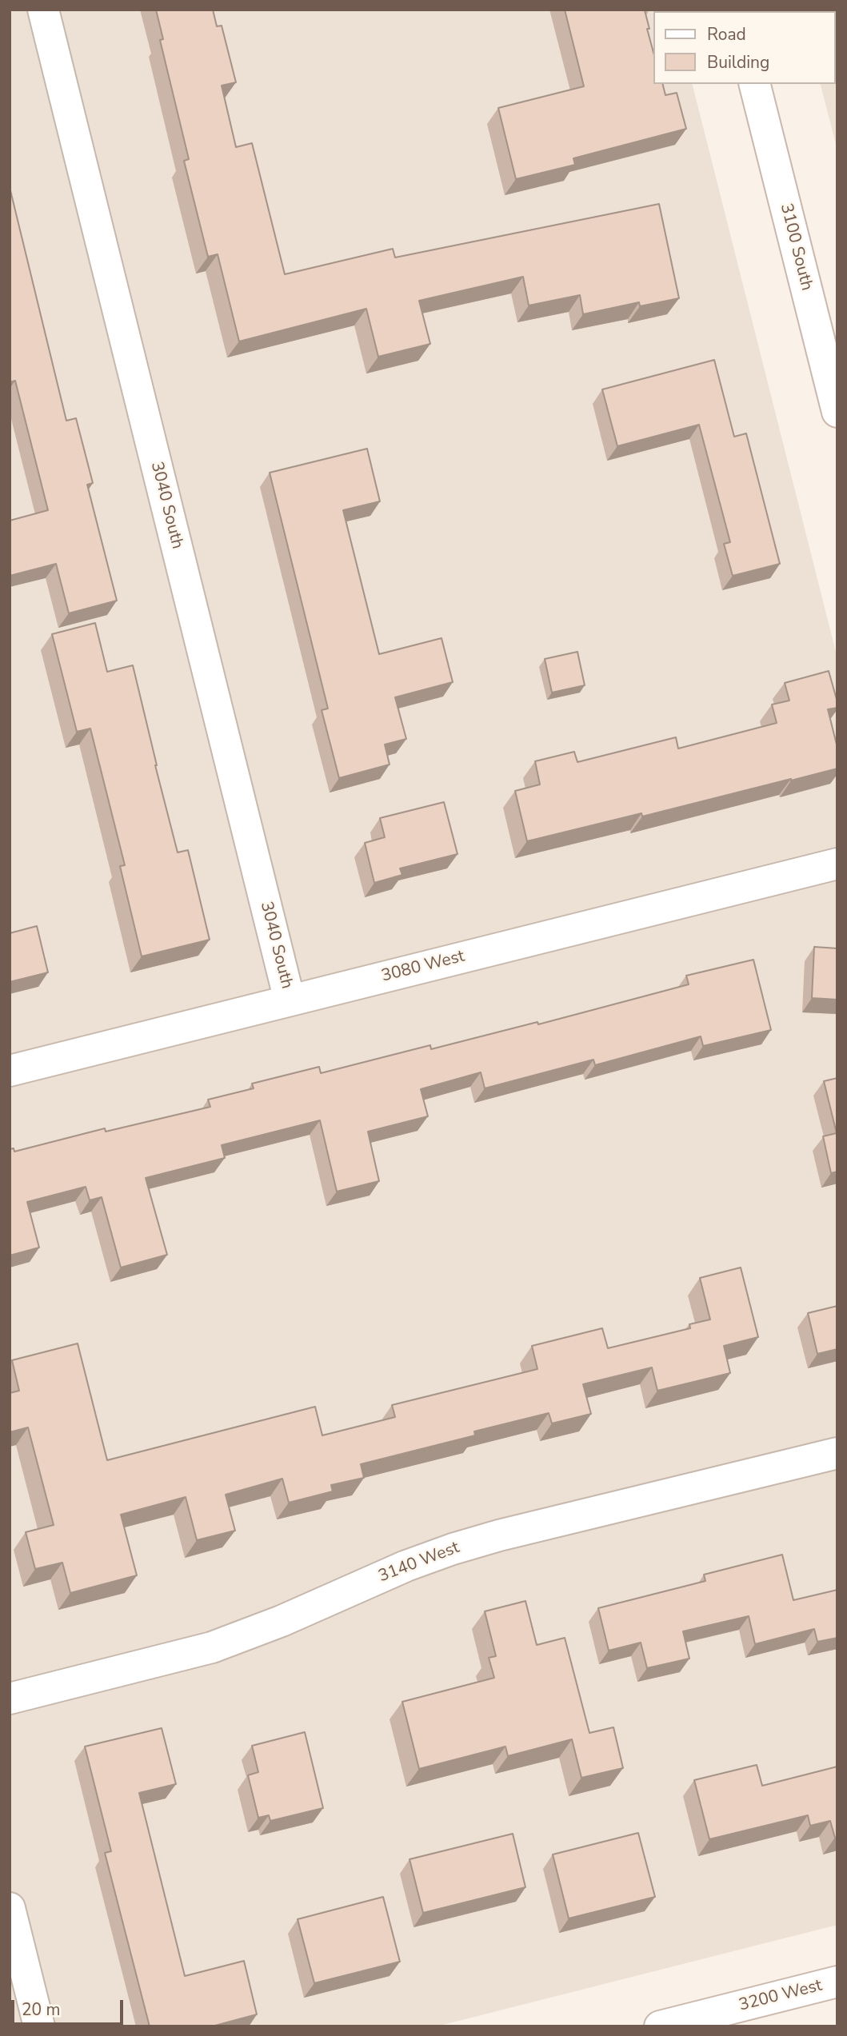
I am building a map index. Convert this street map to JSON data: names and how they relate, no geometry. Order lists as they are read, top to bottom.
{
  "streets": {
    "street": [
      "3100 South",
      "3040 South",
      "3080 West",
      "3140 West",
      "3200 West"
    ]
  },
  "crossings": [
    ["3040 South", "3080 West"]
  ],
  "legend": ["Road", "Building"],
  "scale_bar": "20 m"
}
